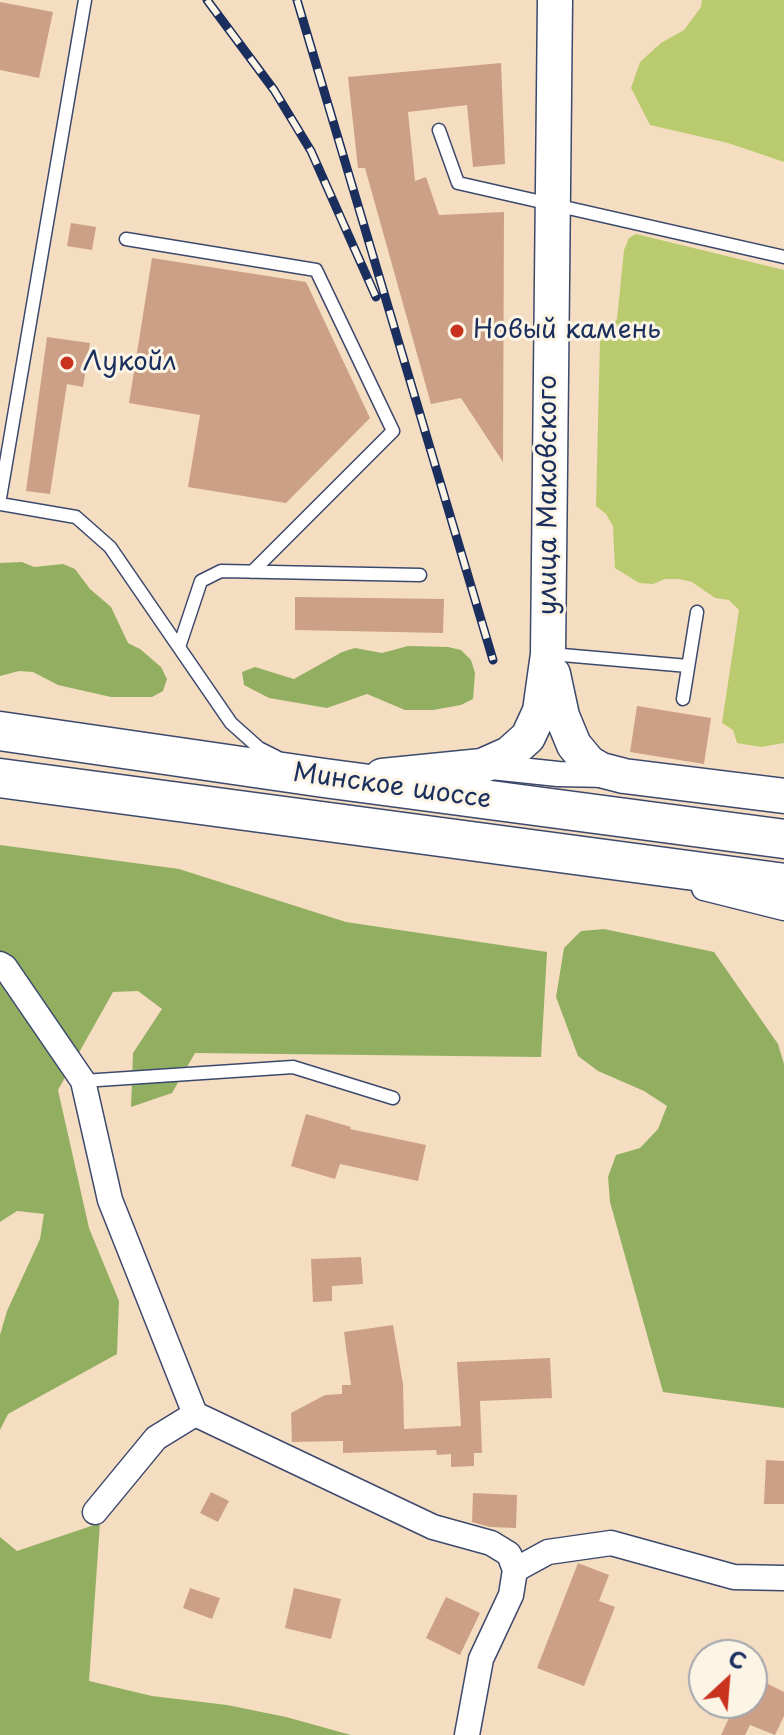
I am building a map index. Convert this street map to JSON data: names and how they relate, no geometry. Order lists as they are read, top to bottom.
{
  "streets": {
    "highway": ["Минское шоссе"],
    "main road": ["улица Маковского"]
  },
  "crossings": [
    ["улица Маковского", "Минское шоссе"]
  ],
  "places": ["Новый камень", "Лукойл"],
  "north": "top right"
}
